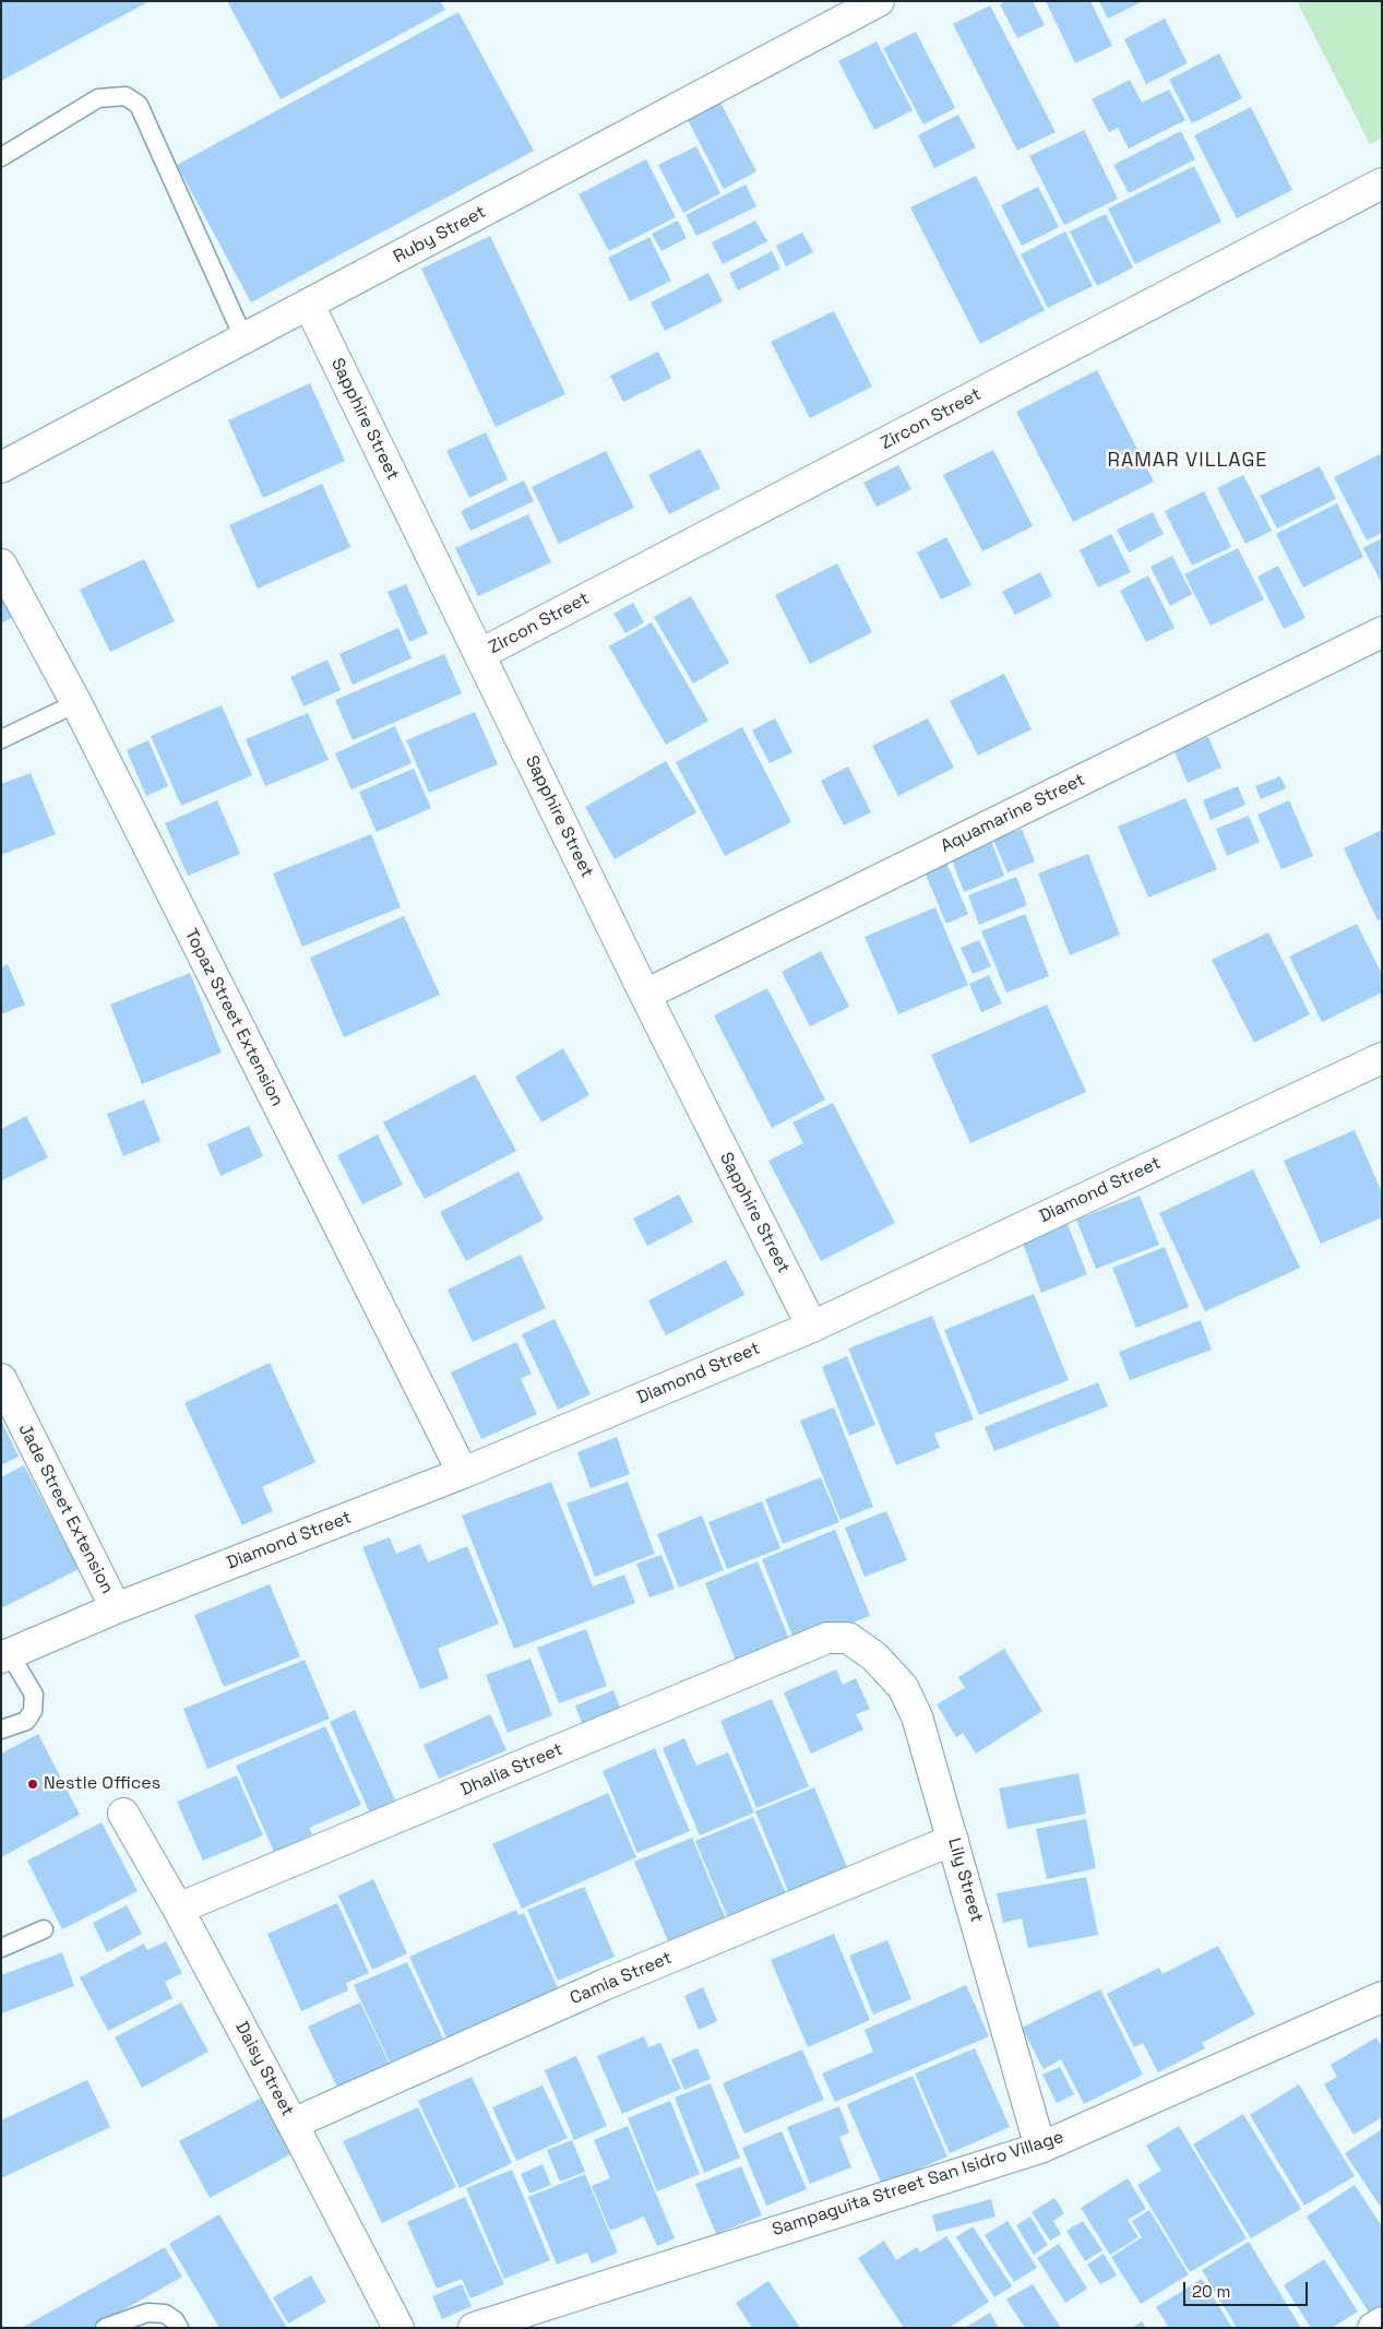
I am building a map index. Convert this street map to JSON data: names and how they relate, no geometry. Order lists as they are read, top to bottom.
{
  "streets": {
    "street": [
      "Ruby Street",
      "Sapphire Street",
      "Zircon Street",
      "Aquamarine Street",
      "Topaz Street Extension",
      "Diamond Street",
      "Jade Street Extension",
      "Dhalia Street",
      "Lily Street",
      "Camia Street",
      "Daisy Street",
      "Sampaguita Street San Isidro Village"
    ]
  },
  "crossings": [
    ["Ruby Street", "Sapphire Street"],
    ["Sapphire Street", "Zircon Street"],
    ["Sapphire Street", "Aquamarine Street"],
    ["Sapphire Street", "Diamond Street"],
    ["Topaz Street Extension", "Diamond Street"],
    ["Diamond Street", "Jade Street Extension"],
    ["Dhalia Street", "Lily Street"],
    ["Dhalia Street", "Daisy Street"],
    ["Lily Street", "Camia Street"],
    ["Lily Street", "Sampaguita Street San Isidro Village"],
    ["Camia Street", "Daisy Street"]
  ],
  "districts": ["RAMAR VILLAGE"],
  "places": ["Nestle Offices"],
  "scale_bar": "20 m"
}
